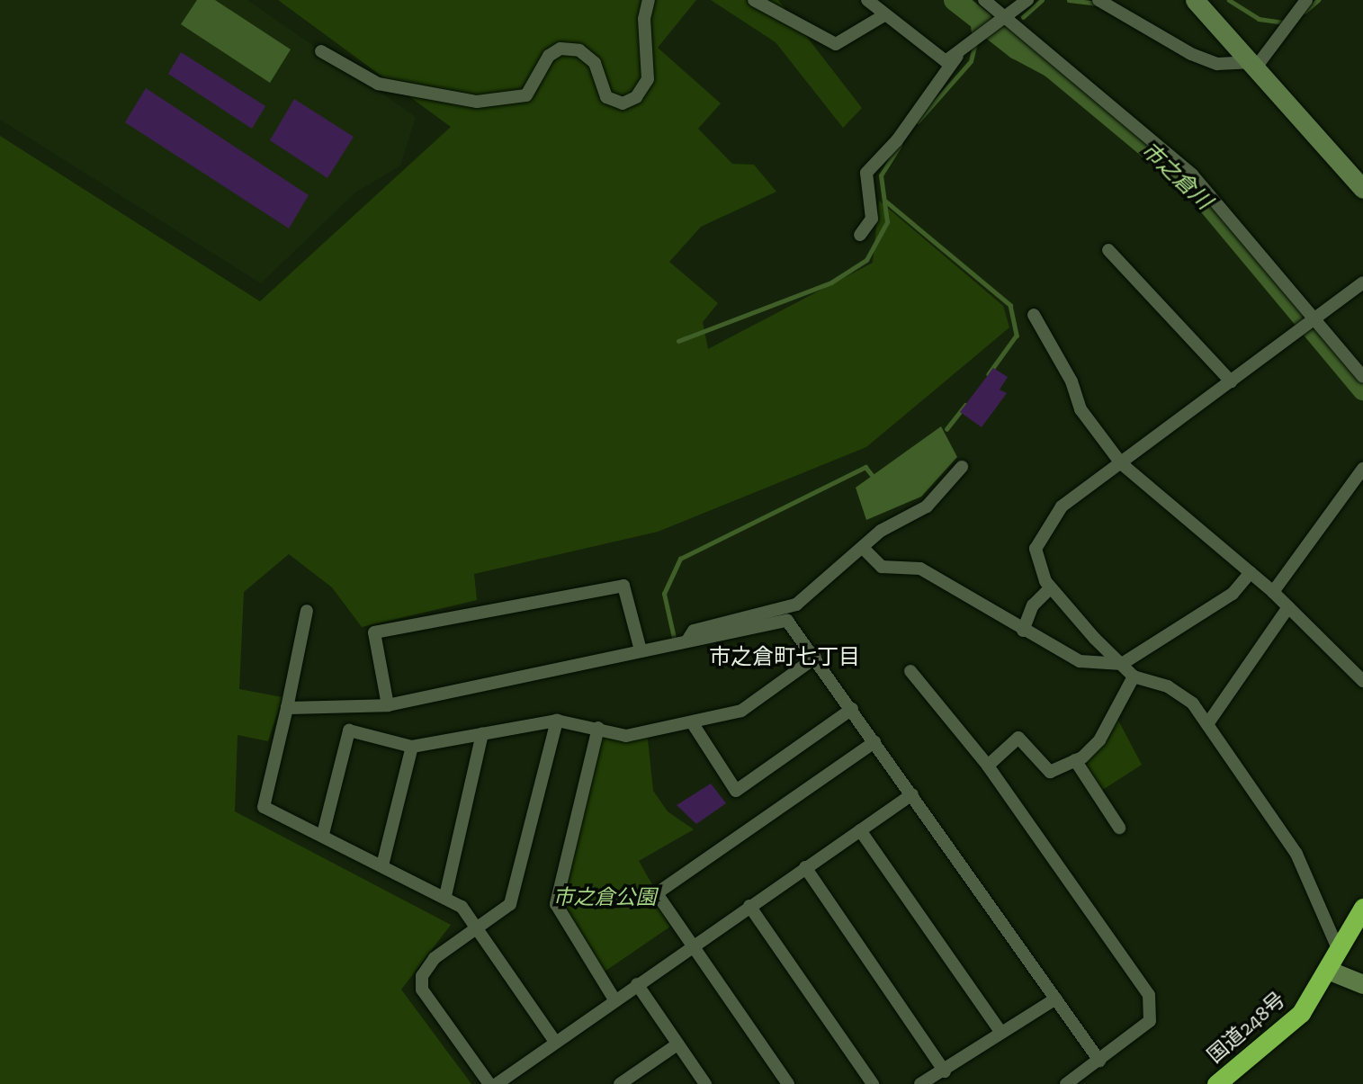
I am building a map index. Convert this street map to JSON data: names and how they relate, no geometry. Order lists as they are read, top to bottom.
{
  "streets": {
    "highway": ["国道248号"]
  },
  "districts": ["市之倉町七丁目"],
  "water": ["市之倉川"],
  "parks": ["市之倉公園"]
}
